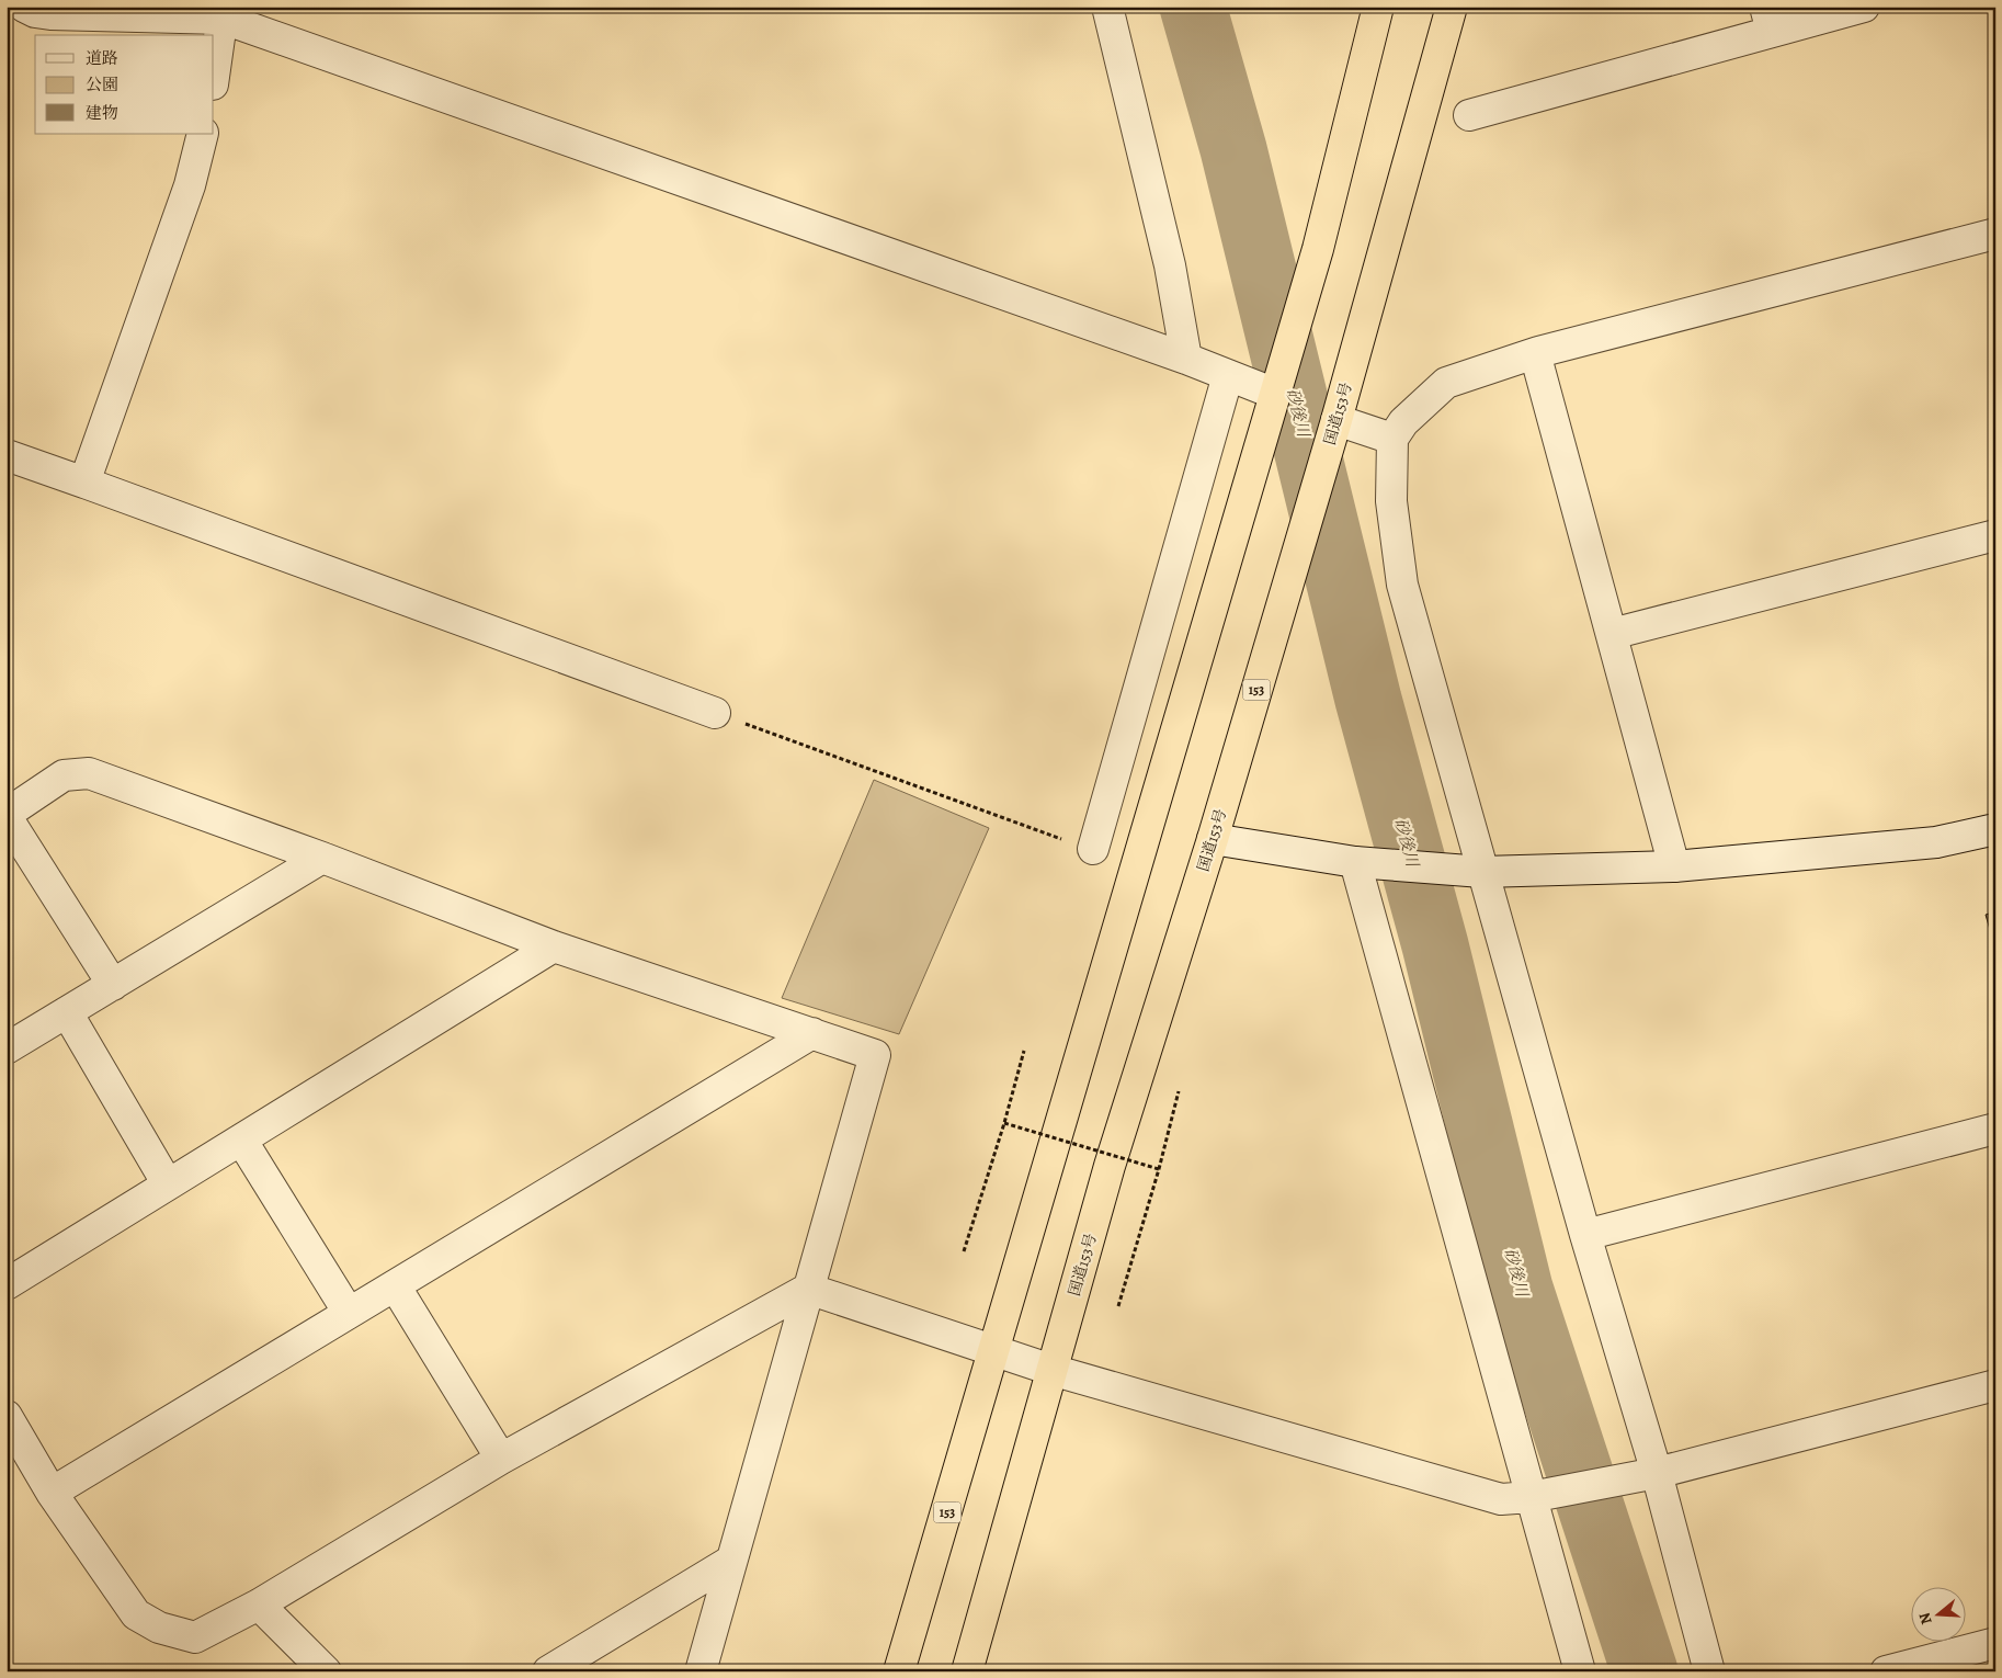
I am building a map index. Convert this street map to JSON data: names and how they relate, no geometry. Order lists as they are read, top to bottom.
{
  "streets": {
    "highway": ["国道153号", "153"]
  },
  "water": ["砂後川"],
  "legend": ["道路", "公園", "建物"],
  "north": "left"
}
